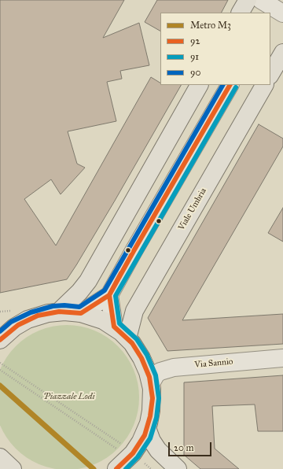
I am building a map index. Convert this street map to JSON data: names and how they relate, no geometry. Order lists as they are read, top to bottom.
{
  "streets": {
    "main road": ["Viale Umbria"],
    "street": ["Via Sannio"]
  },
  "parks": ["Piazzale Lodi"],
  "lines": [
    "transit line 92",
    "transit line 90",
    "transit line 91",
    "metro line M3"
  ],
  "legend": [
    "Metro M3",
    "92",
    "91",
    "90"
  ],
  "scale_bar": "20 m"
}
